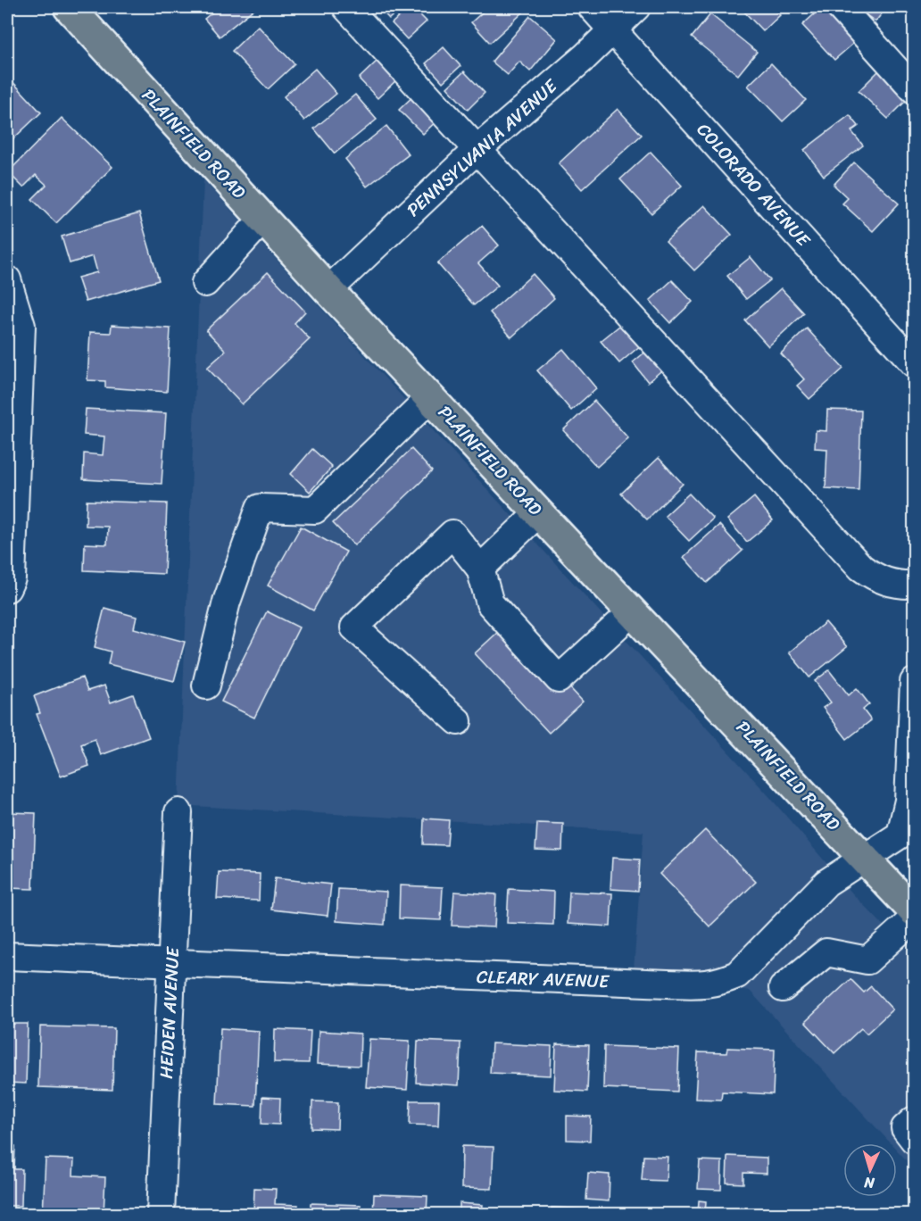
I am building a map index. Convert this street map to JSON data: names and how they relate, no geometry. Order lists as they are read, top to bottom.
{
  "streets": {
    "main road": ["PLAINFIELD ROAD"],
    "street": [
      "PENNSYLVANIA AVENUE",
      "COLORADO AVENUE",
      "CLEARY AVENUE",
      "HEIDEN AVENUE"
    ]
  },
  "crossings": [
    ["PLAINFIELD ROAD", "PENNSYLVANIA AVENUE"],
    ["PLAINFIELD ROAD", "CLEARY AVENUE"],
    ["PENNSYLVANIA AVENUE", "COLORADO AVENUE"],
    ["CLEARY AVENUE", "HEIDEN AVENUE"]
  ],
  "north": "bottom"
}
